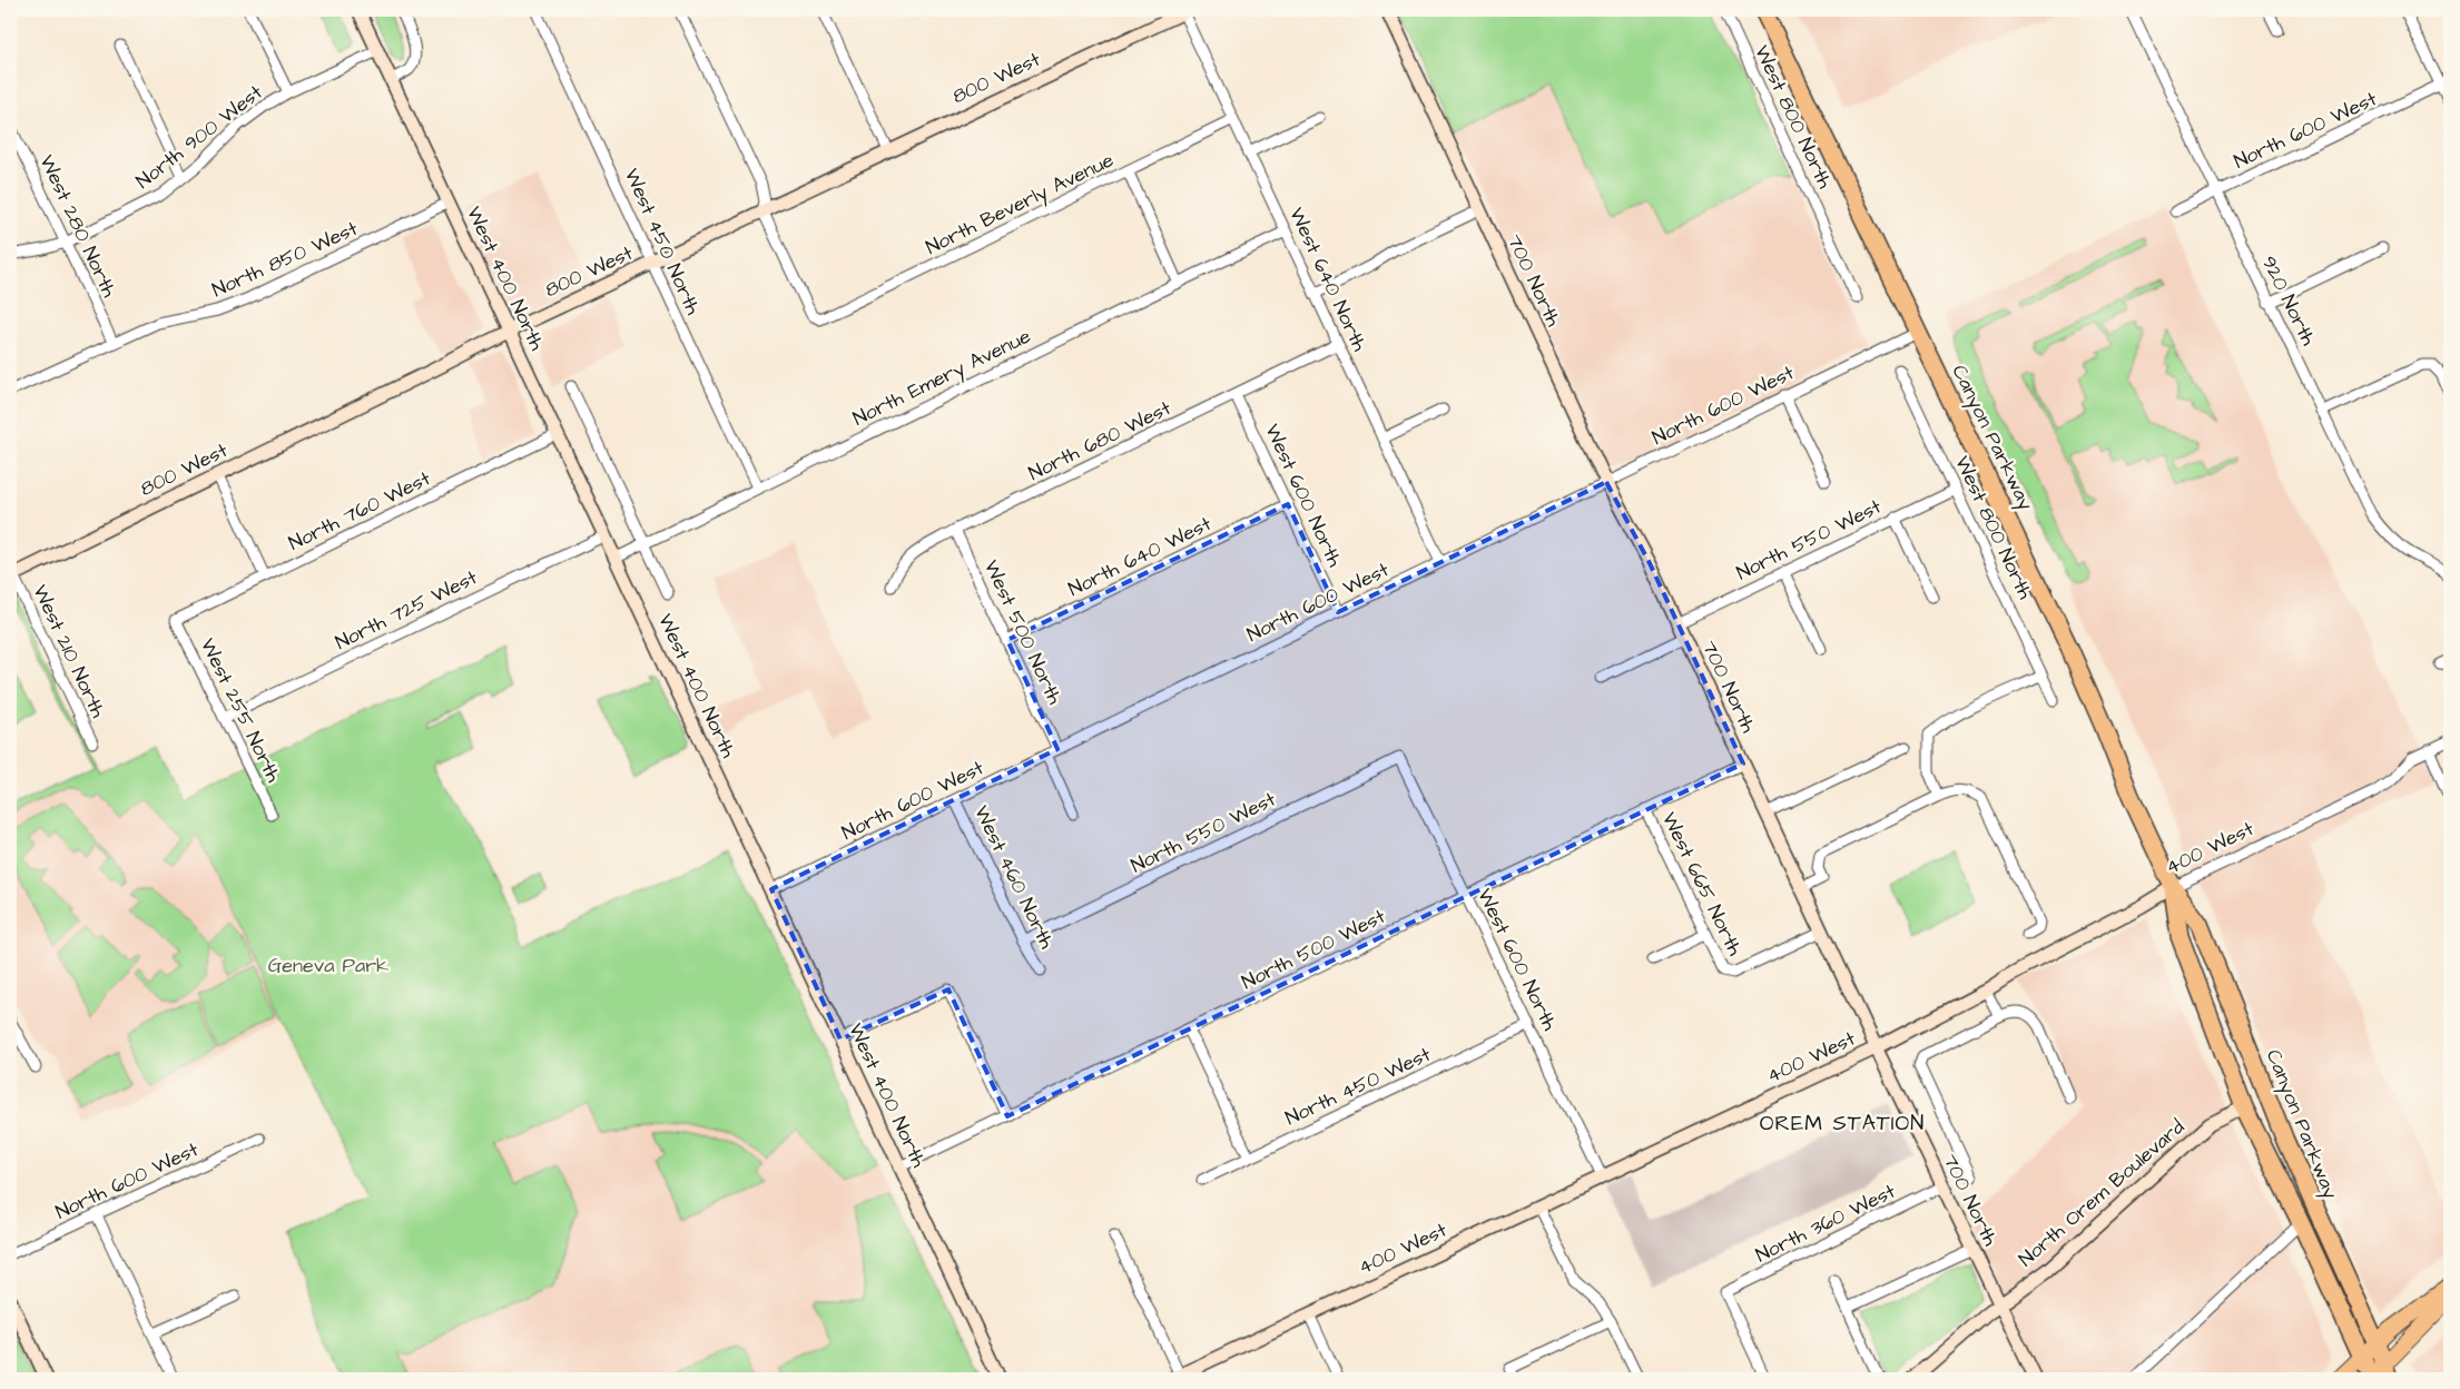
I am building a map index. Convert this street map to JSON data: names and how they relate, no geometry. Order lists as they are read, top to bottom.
{
  "streets": {
    "highway": ["Canyon Parkway"],
    "street": [
      "800 West",
      "West 800 North",
      "North 600 West",
      "North 900 West",
      "North Beverly Avenue",
      "West 280 North",
      "West 450 North",
      "North 850 West",
      "West 400 North",
      "West 640 North",
      "700 North",
      "920 North",
      "North Emery Avenue",
      "North 680 West",
      "West 600 North",
      "North 760 West",
      "North 550 West",
      "North 640 West",
      "North 725 West",
      "West 500 North",
      "West 210 North",
      "West 255 North",
      "400 West",
      "West 460 North",
      "West 665 North",
      "North 500 West",
      "North 450 West",
      "North Orem Boulevard",
      "North 360 West"
    ]
  },
  "crossings": [
    ["800 West", "North Beverly Avenue"],
    ["800 West", "West 450 North"],
    ["800 West", "West 400 North"],
    ["800 West", "West 640 North"],
    ["800 West", "West 210 North"],
    ["West 800 North", "North 550 West"],
    ["North 600 West", "West 400 North"],
    ["North 600 West", "West 640 North"],
    ["North 600 West", "700 North"],
    ["North 600 West", "920 North"],
    ["North 600 West", "Canyon Parkway"],
    ["North 600 West", "West 600 North"],
    ["North 600 West", "West 500 North"],
    ["North 600 West", "West 460 North"],
    ["North 900 West", "West 280 North"],
    ["North 900 West", "West 400 North"],
    ["North Beverly Avenue", "West 640 North"],
    ["West 280 North", "North 850 West"],
    ["West 450 North", "North Emery Avenue"],
    ["North 850 West", "West 400 North"],
    ["West 400 North", "North Emery Avenue"],
    ["West 400 North", "North 760 West"],
    ["West 400 North", "North 725 West"],
    ["West 400 North", "North 500 West"],
    ["West 640 North", "North Emery Avenue"],
    ["West 640 North", "North 680 West"],
    ["700 North", "North 550 West"],
    ["700 North", "400 West"],
    ["700 North", "West 665 North"],
    ["700 North", "North 500 West"],
    ["700 North", "North Orem Boulevard"],
    ["700 North", "North 360 West"],
    ["Canyon Parkway", "400 West"],
    ["Canyon Parkway", "North Orem Boulevard"],
    ["North 680 West", "West 600 North"],
    ["North 680 West", "West 500 North"],
    ["West 600 North", "North 550 West"],
    ["West 600 North", "North 640 West"],
    ["West 600 North", "400 West"],
    ["West 600 North", "North 500 West"],
    ["West 600 North", "North 450 West"],
    ["North 760 West", "West 255 North"],
    ["North 550 West", "West 460 North"],
    ["North 640 West", "West 500 North"],
    ["North 725 West", "West 255 North"],
    ["West 665 North", "North 500 West"]
  ],
  "districts": ["OREM STATION"],
  "parks": ["Geneva Park"]
}
